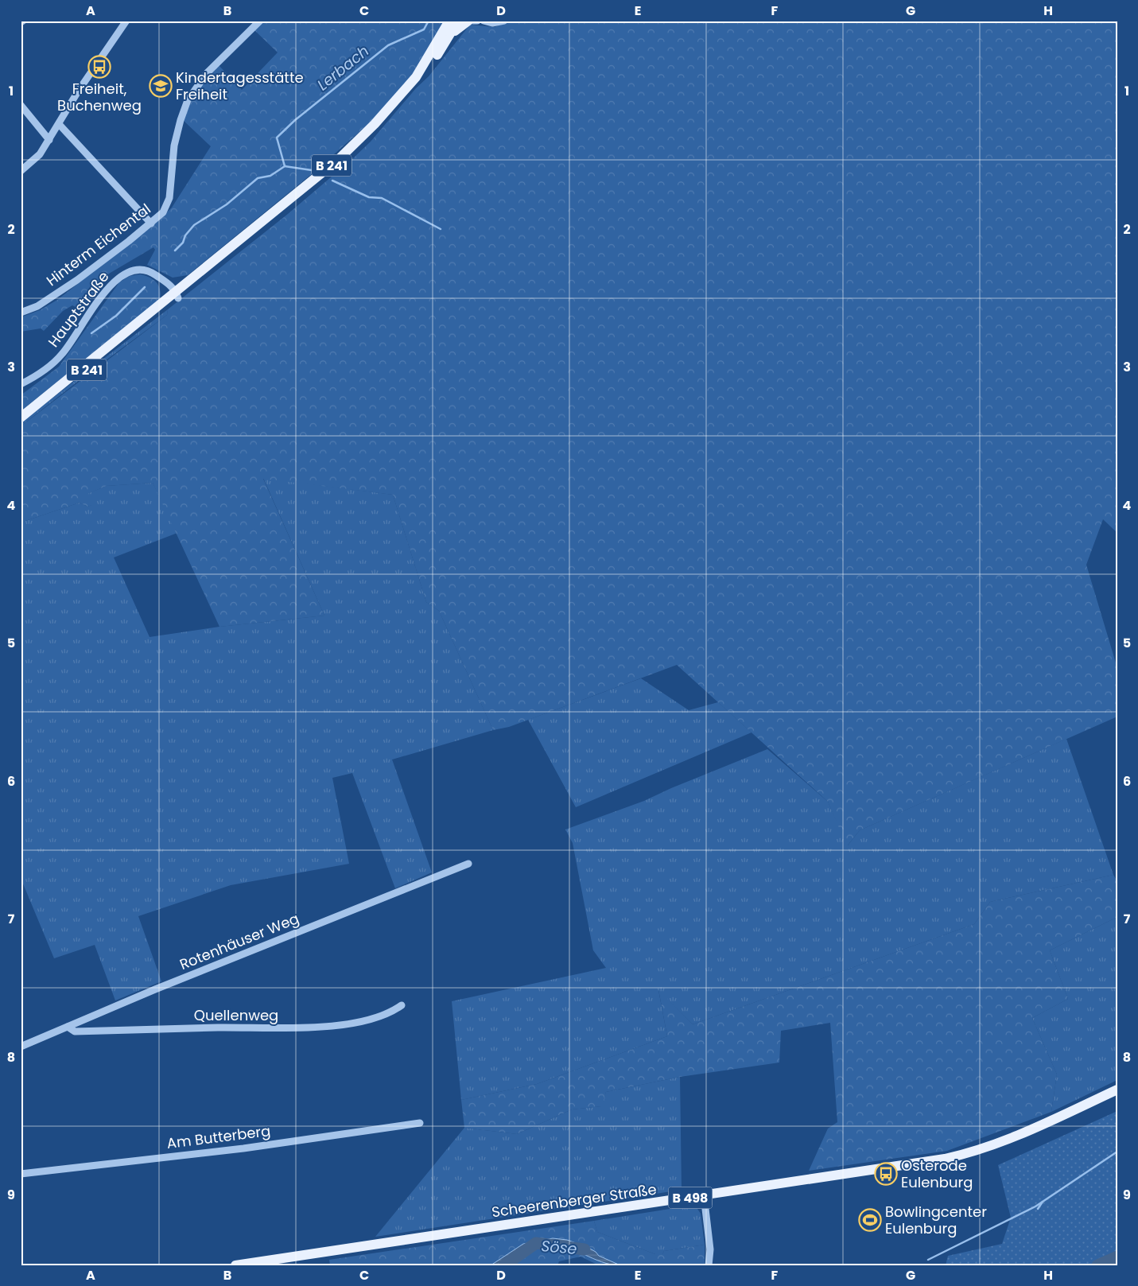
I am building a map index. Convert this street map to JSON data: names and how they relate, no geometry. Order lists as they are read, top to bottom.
{
  "streets": {
    "main road": ["B 241", "B 498", "Scheerenberger Straße"],
    "street": [
      "Hinterm Eichental",
      "Hauptstraße",
      "Rotenhäuser Weg",
      "Quellenweg",
      "Am Butterberg"
    ]
  },
  "crossings": [
    ["B 241", "Hauptstraße"],
    ["Rotenhäuser Weg", "Quellenweg"]
  ],
  "water": ["Lerbach", "Söse"],
  "places": {
    "bus stop": ["Freiheit, Buchenweg", "Osterode Eulenburg"],
    "school or university": ["Kindertagesstätte Freiheit"],
    "sports": ["Bowlingcenter Eulenburg"]
  },
  "grid": {
    "columns": [
      "A",
      "B",
      "C",
      "D",
      "E",
      "F",
      "G",
      "H"
    ],
    "rows": [
      "1",
      "2",
      "3",
      "4",
      "5",
      "6",
      "7",
      "8",
      "9"
    ]
  }
}
